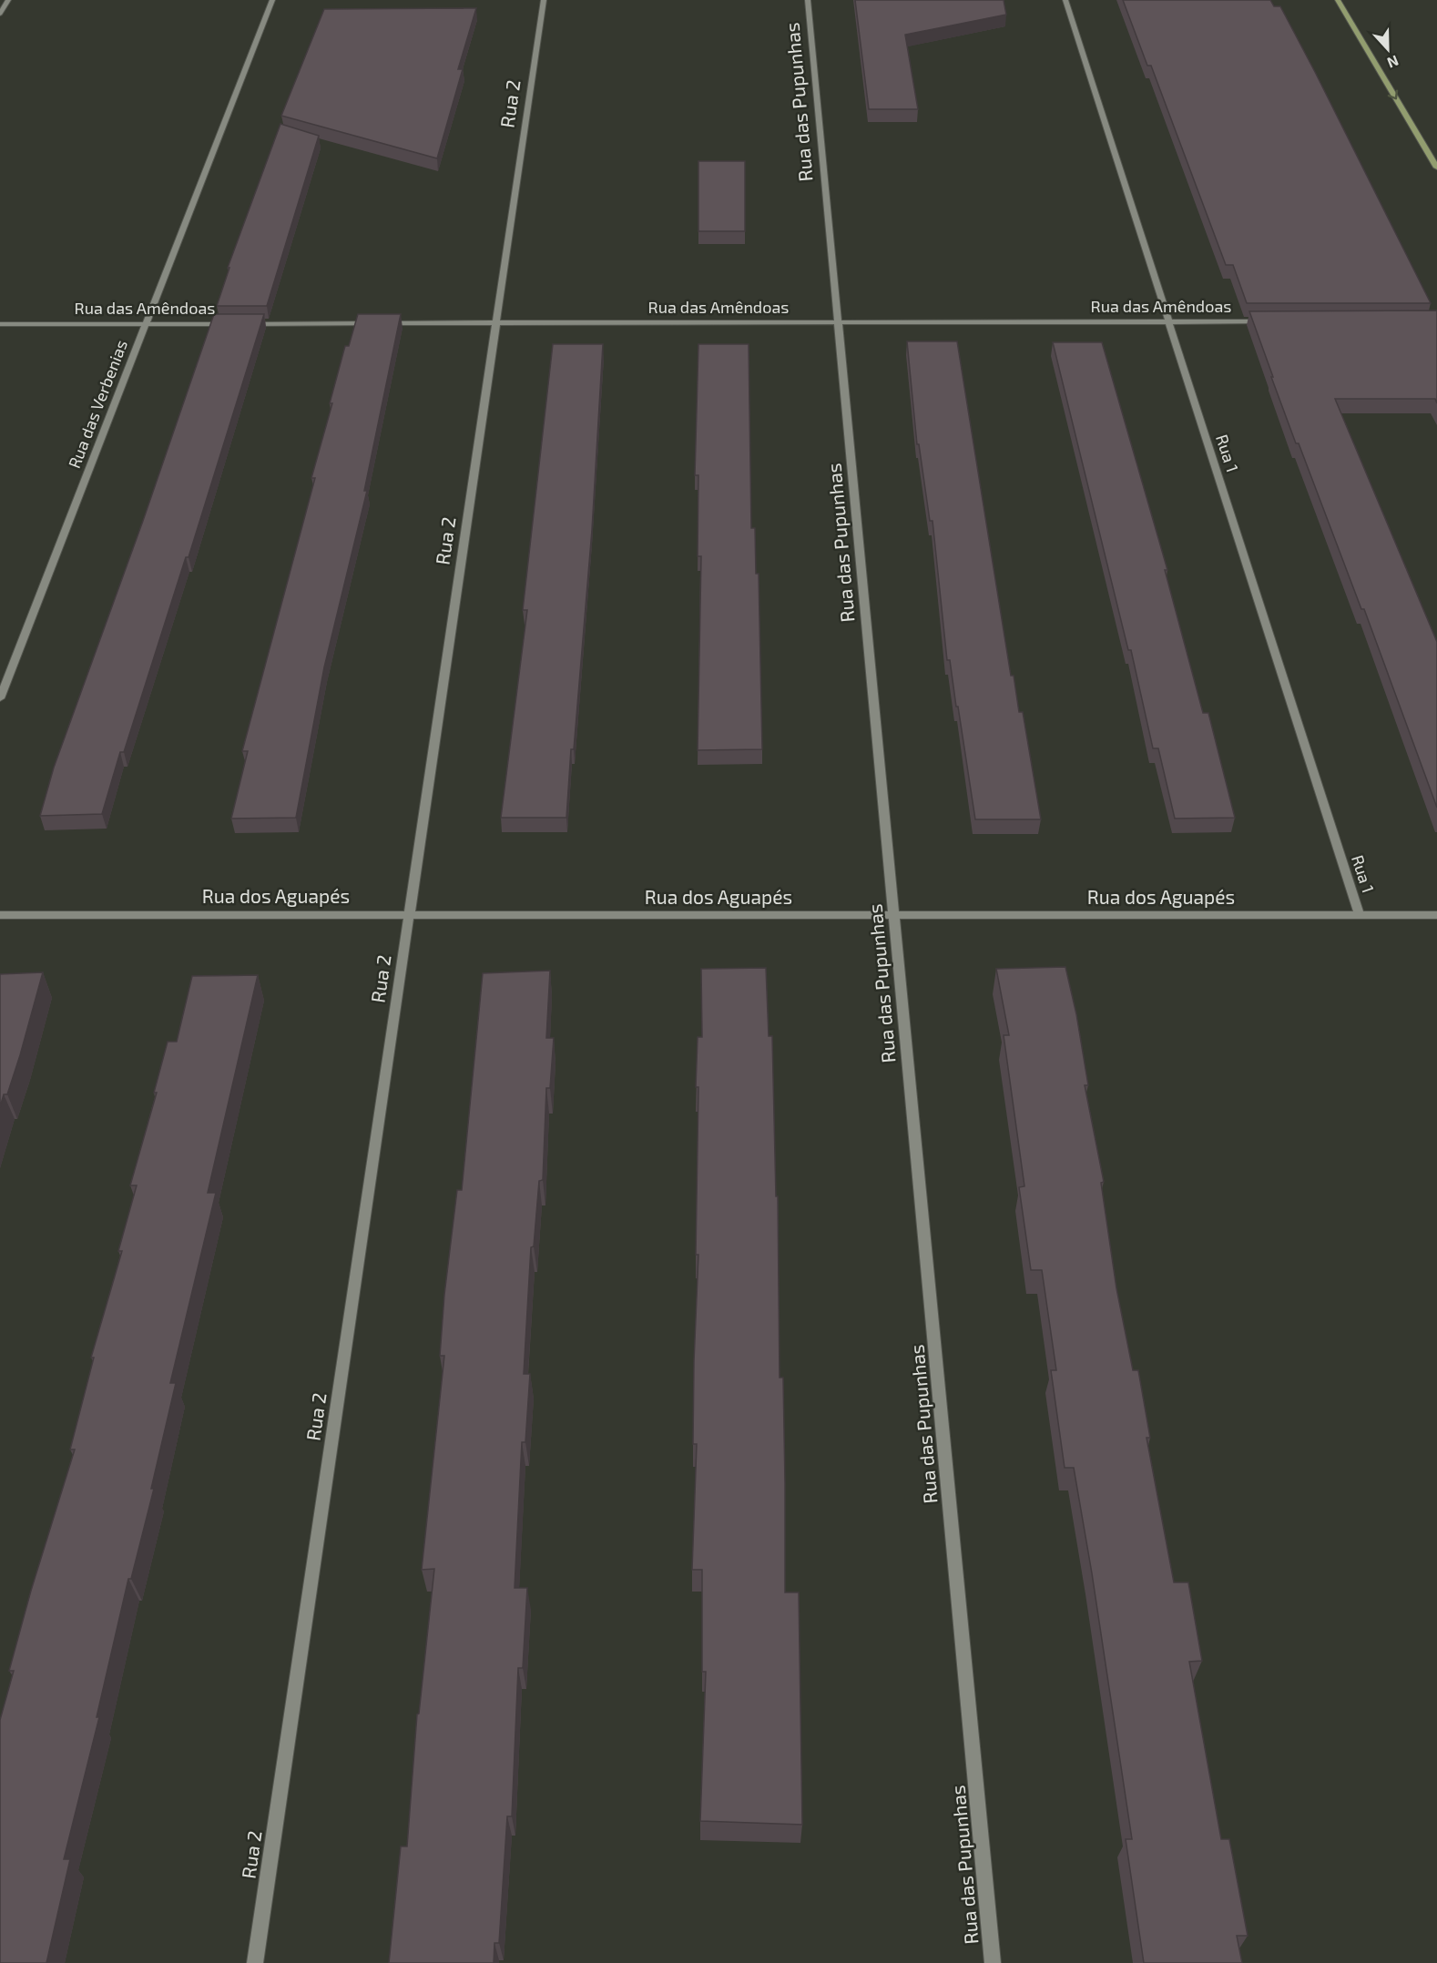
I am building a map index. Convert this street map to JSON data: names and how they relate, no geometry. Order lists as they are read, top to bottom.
{
  "streets": {
    "street": [
      "Rua das Pupunhas",
      "Rua 2",
      "Rua das Amêndoas",
      "Rua das Verbenias",
      "Rua 1",
      "Rua dos Aguapés"
    ]
  },
  "crossings": [
    ["Rua das Pupunhas", "Rua das Amêndoas"],
    ["Rua das Pupunhas", "Rua dos Aguapés"],
    ["Rua 2", "Rua das Amêndoas"],
    ["Rua 2", "Rua dos Aguapés"],
    ["Rua das Amêndoas", "Rua das Verbenias"],
    ["Rua das Amêndoas", "Rua 1"],
    ["Rua 1", "Rua dos Aguapés"]
  ],
  "north": "bottom"
}
